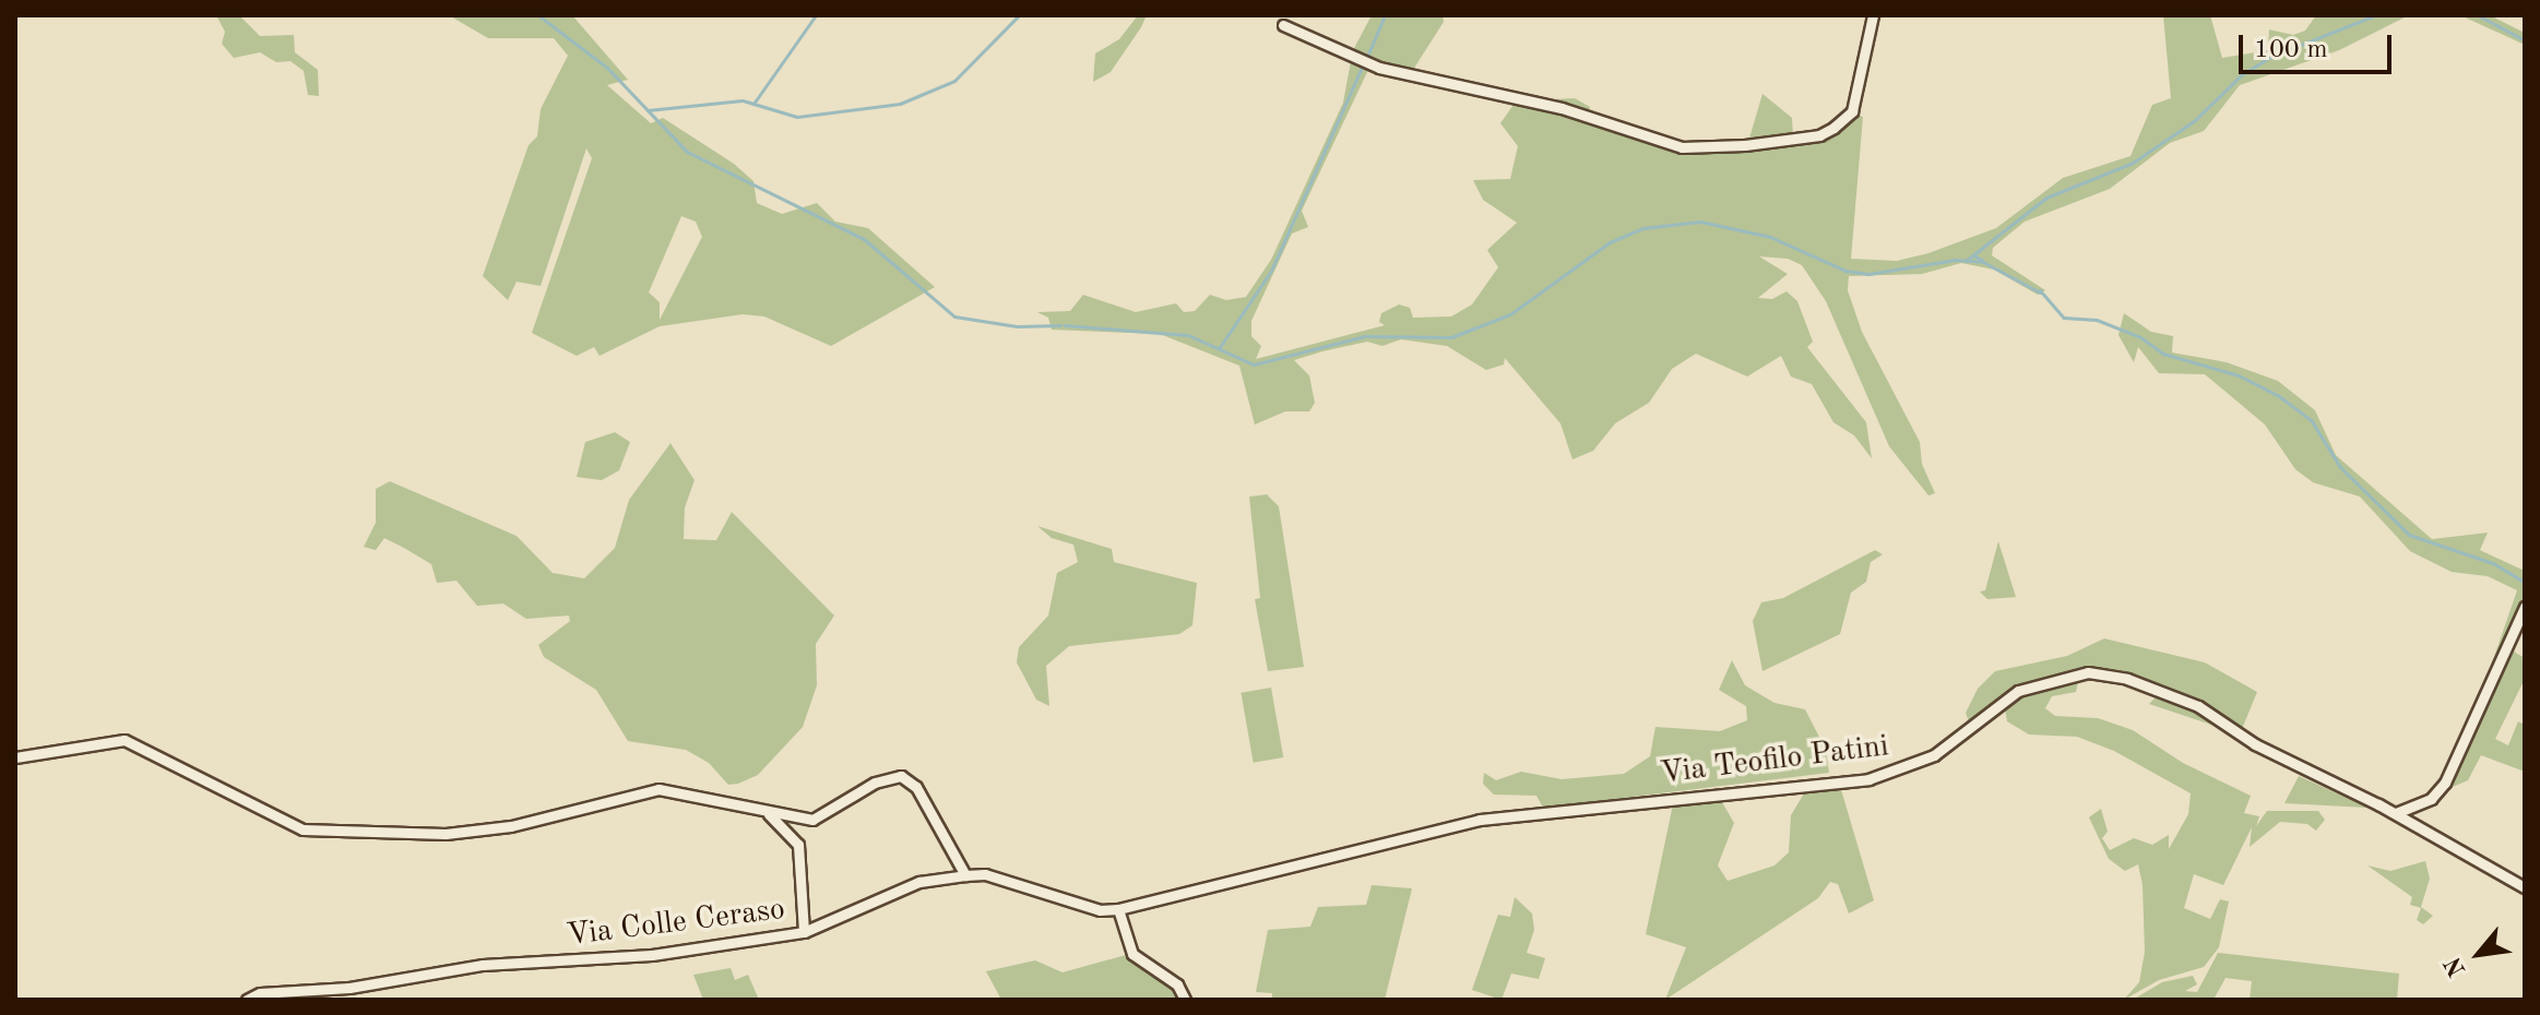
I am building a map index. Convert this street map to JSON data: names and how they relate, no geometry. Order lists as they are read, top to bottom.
{
  "streets": {
    "street": ["Via Teofilo Patini", "Via Colle Ceraso"]
  },
  "crossings": [
    ["Via Teofilo Patini", "Via Colle Ceraso"]
  ],
  "scale_bar": "100 m",
  "north": "bottom left"
}
